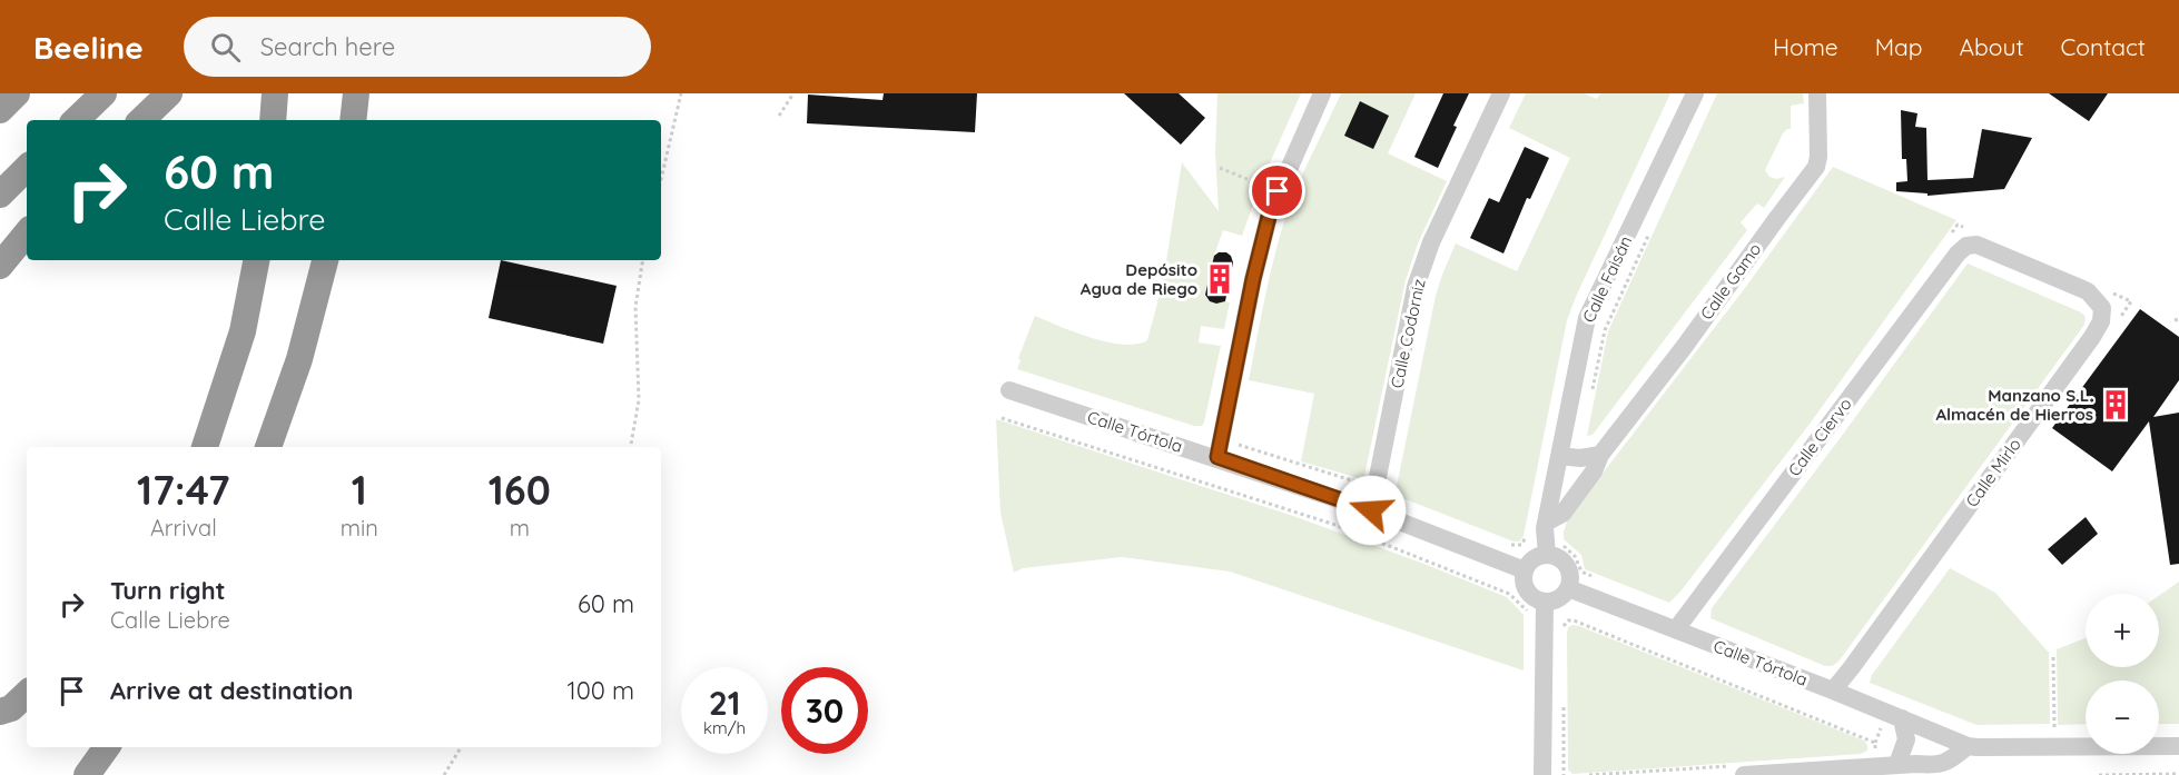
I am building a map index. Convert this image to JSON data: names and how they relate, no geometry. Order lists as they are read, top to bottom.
{
  "streets": {
    "street": [
      "Calle Faisán",
      "Calle Gamo",
      "Calle Codorniz",
      "Calle Tórtola",
      "Calle Ciervo",
      "Calle Mirlo"
    ]
  },
  "crossings": [
    ["Calle Faisán", "Calle Gamo"],
    ["Calle Faisán", "Calle Tórtola"],
    ["Calle Codorniz", "Calle Tórtola"],
    ["Calle Tórtola", "Calle Ciervo"],
    ["Calle Tórtola", "Calle Mirlo"],
    ["Calle Ciervo", "Calle Mirlo"]
  ],
  "places": {
    "building": ["Depósito Agua de Riego", "Manzano S.L. Almacén de Hierros"]
  },
  "page": {
    "header": "Beeline",
    "search": "Search here",
    "nav": [
      "Home",
      "Map",
      "About",
      "Contact"
    ],
    "turn": ["60 m", "Calle Liebre"],
    "eta": [
      "17:47",
      "Arrival",
      "1",
      "min",
      "160",
      "m"
    ],
    "list": [
      {
        "name": "Turn right",
        "note": "Calle Liebre",
        "value": "60 m"
      },
      {
        "name": "Arrive at destination",
        "value": "100 m"
      }
    ],
    "map_buttons": ["+", "−"],
    "speed": "21 km/h",
    "limit": "30"
  }
}
